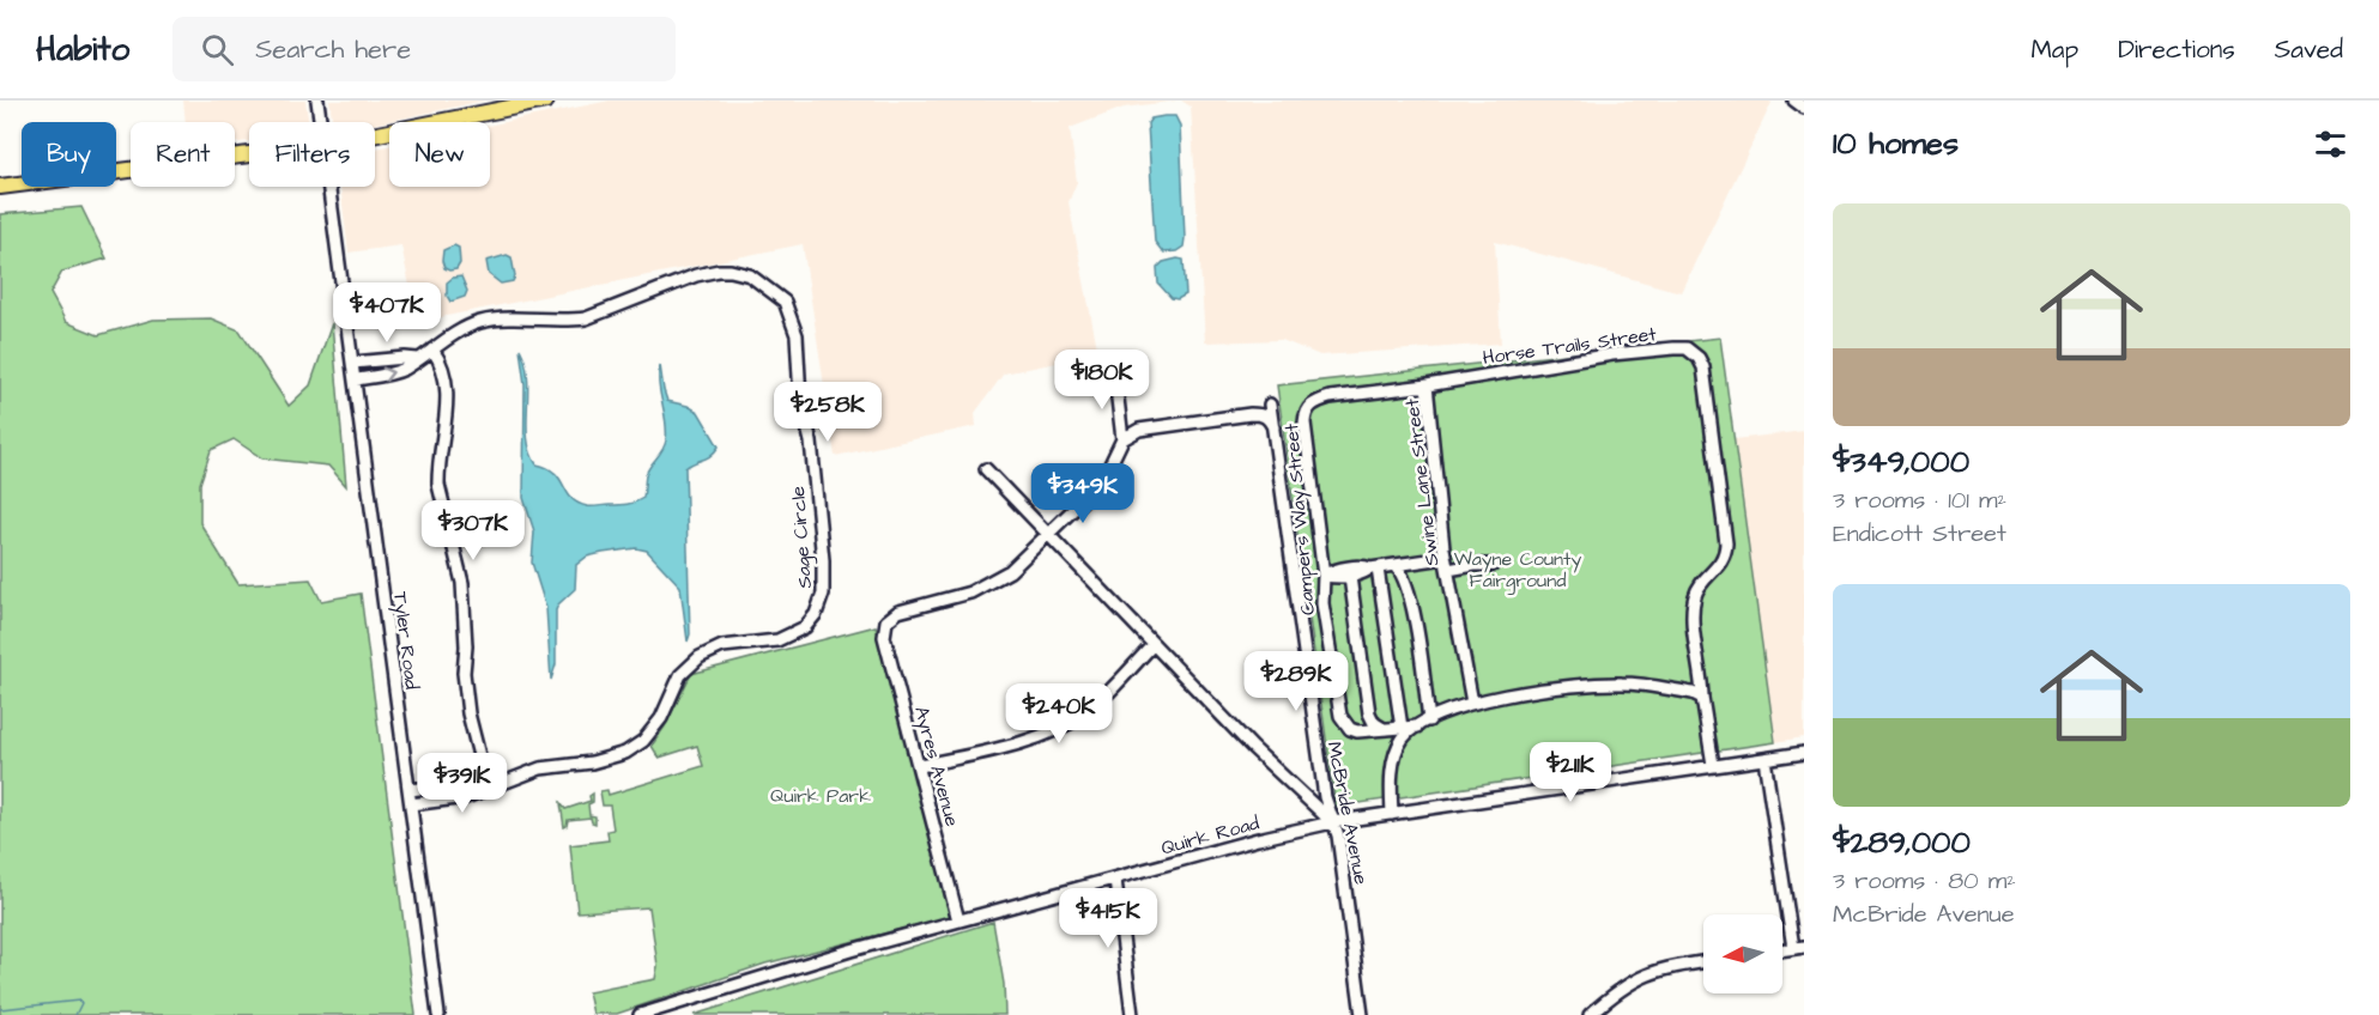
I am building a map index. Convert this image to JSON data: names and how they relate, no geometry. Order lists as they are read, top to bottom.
{
  "streets": {
    "street": [
      "Horse Trails Street",
      "Swine Lane Street",
      "Campers Way Street",
      "Sage Circle",
      "Tyler Road",
      "Ayres Avenue",
      "McBride Avenue",
      "Quirk Road"
    ]
  },
  "crossings": [
    ["Horse Trails Street", "Swine Lane Street"],
    ["Horse Trails Street", "Campers Way Street"],
    ["Horse Trails Street", "Quirk Road"],
    ["Sage Circle", "Tyler Road"],
    ["Ayres Avenue", "Quirk Road"],
    ["McBride Avenue", "Quirk Road"]
  ],
  "parks": ["Wayne County Fairground", "Quirk Park"],
  "north": "left",
  "page": {
    "header": "Habito",
    "search": "Search here",
    "nav": ["Map", "Directions", "Saved"],
    "heading": "10 homes",
    "chip": [
      "Buy",
      "Rent",
      "Filters",
      "New"
    ],
    "list": [
      {
        "name": "$349,000",
        "note": "3 rooms · 101 m² · Endicott Street"
      },
      {
        "name": "$289,000",
        "note": "3 rooms · 80 m² · McBride Avenue"
      }
    ],
    "price": [
      "$407K",
      "$180K",
      "$258K",
      "$349K",
      "$307K",
      "$289K",
      "$240K",
      "$211K",
      "$391K",
      "$415K"
    ]
  }
}
